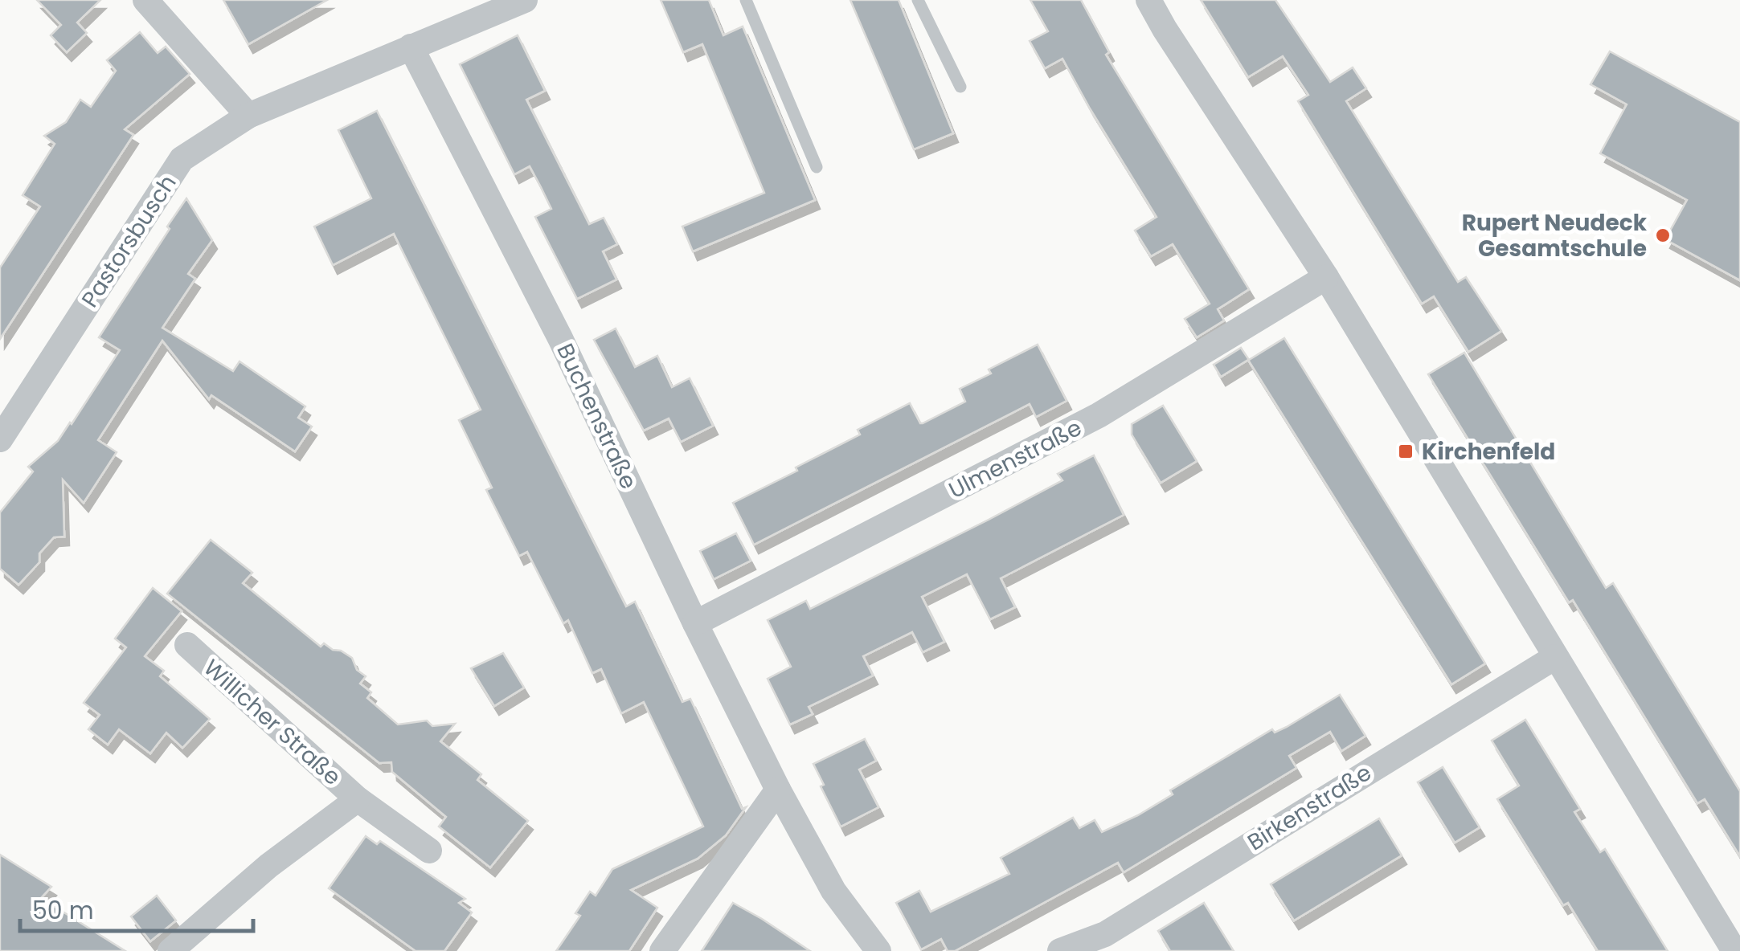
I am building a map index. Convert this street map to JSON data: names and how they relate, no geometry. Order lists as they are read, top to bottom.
{
  "streets": {
    "street": [
      "Pastorsbusch",
      "Buchenstraße",
      "Ulmenstraße",
      "Willicher Straße",
      "Birkenstraße"
    ]
  },
  "crossings": [
    ["Pastorsbusch", "Buchenstraße"],
    ["Buchenstraße", "Ulmenstraße"]
  ],
  "places": {
    "other": ["Rupert Neudeck Gesamtschule"],
    "transit": ["Kirchenfeld"]
  },
  "scale_bar": "50 m"
}
